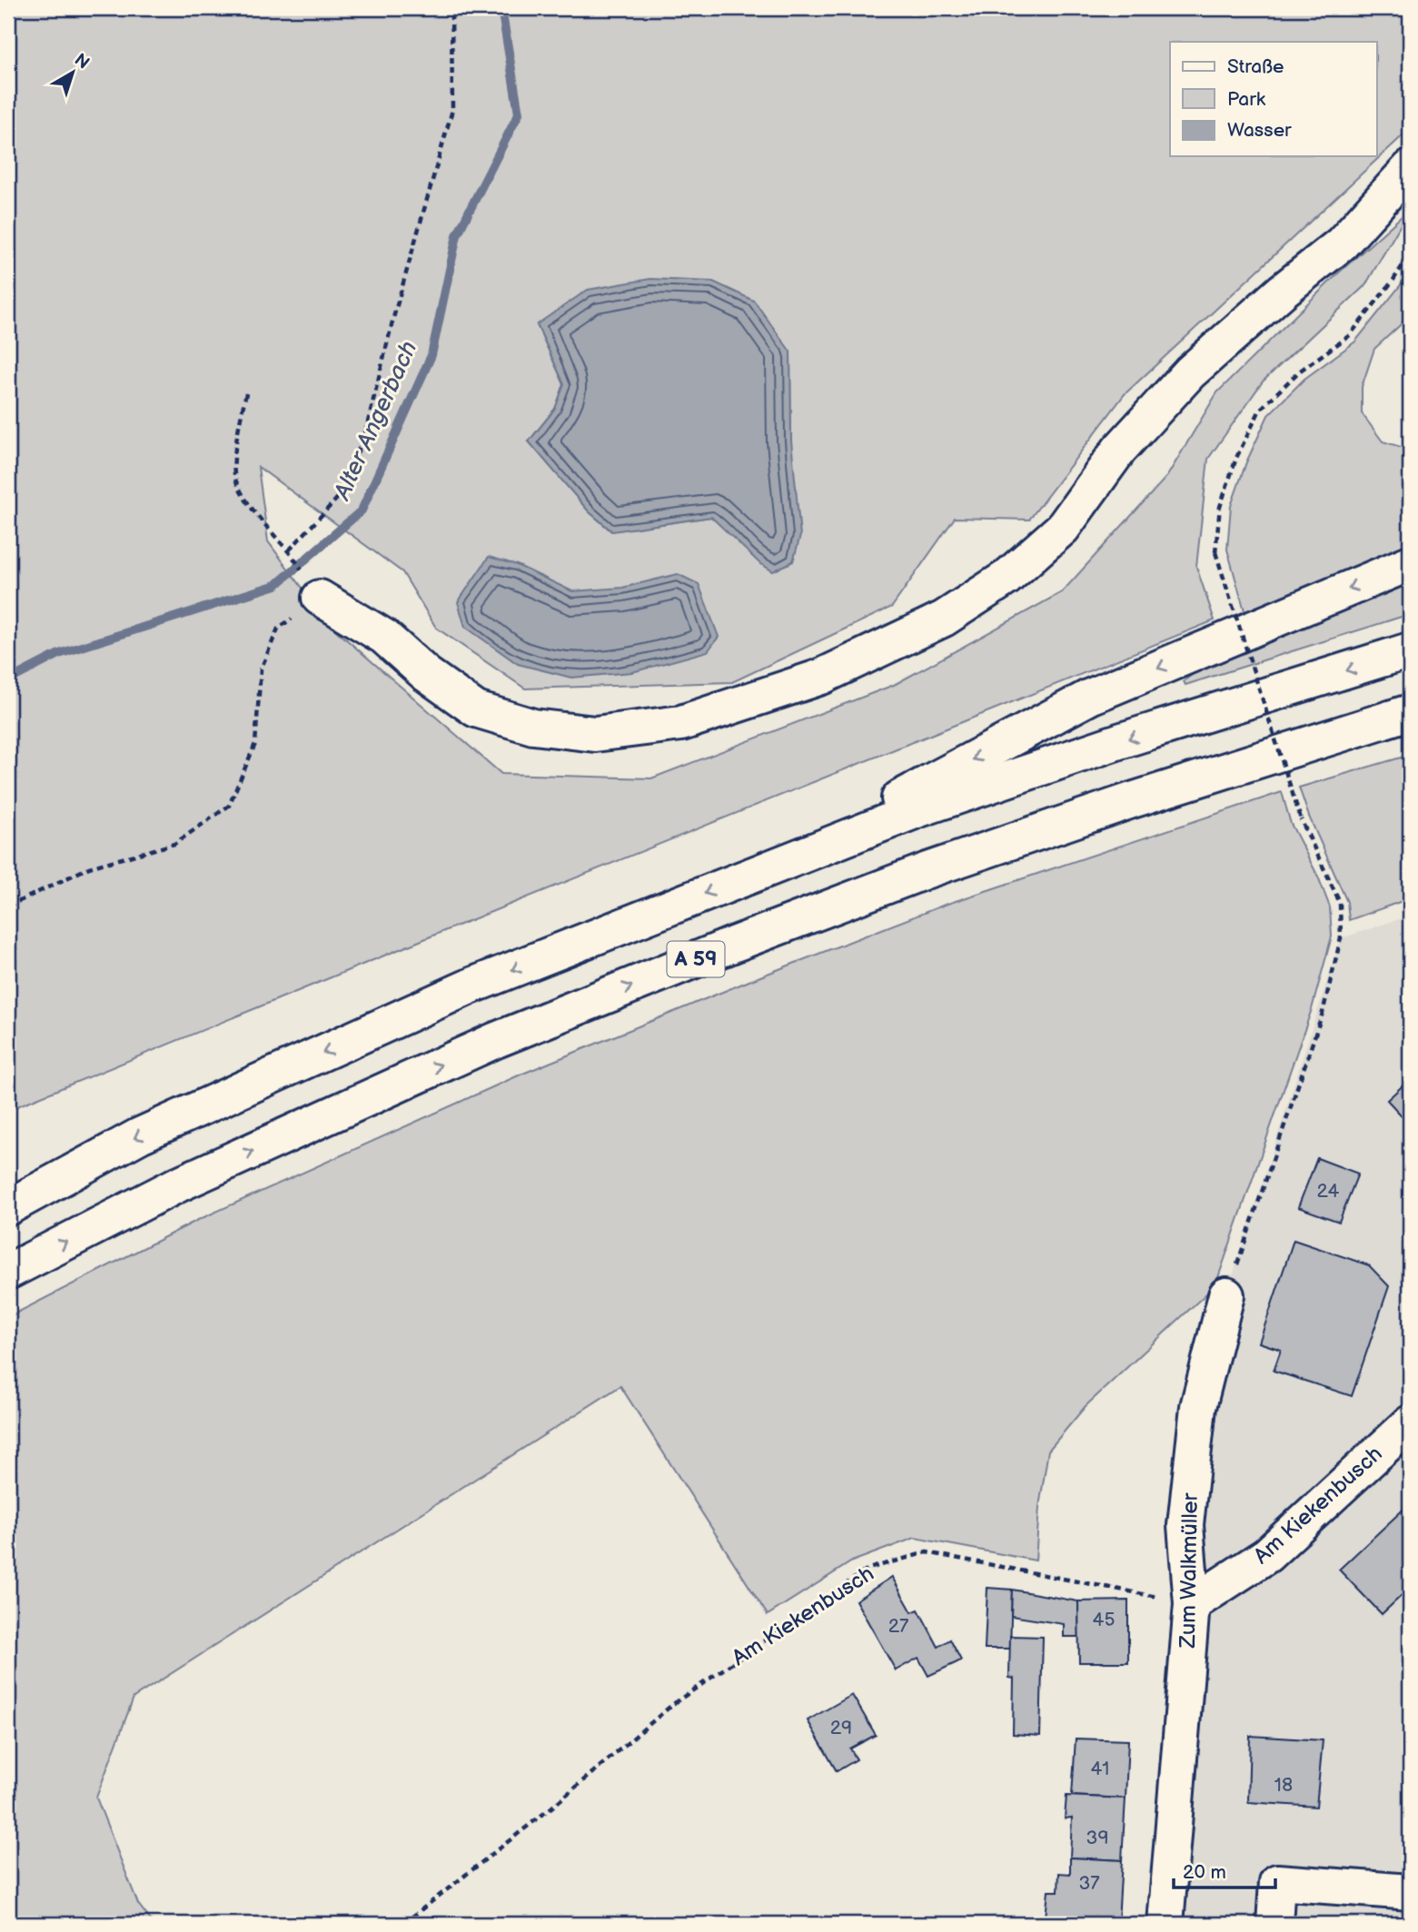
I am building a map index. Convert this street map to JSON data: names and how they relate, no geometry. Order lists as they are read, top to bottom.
{
  "streets": {
    "main road": ["A 59", "Am Kiekenbusch", "Zum Walkmüller"]
  },
  "crossings": [
    ["Am Kiekenbusch", "Zum Walkmüller"]
  ],
  "water": ["Alter Angerbach"],
  "house_numbers": [
    "24",
    "45",
    "27",
    "29",
    "41",
    "18",
    "39",
    "37"
  ],
  "legend": ["Straße", "Park", "Wasser"],
  "scale_bar": "20 m",
  "north": "top right"
}
